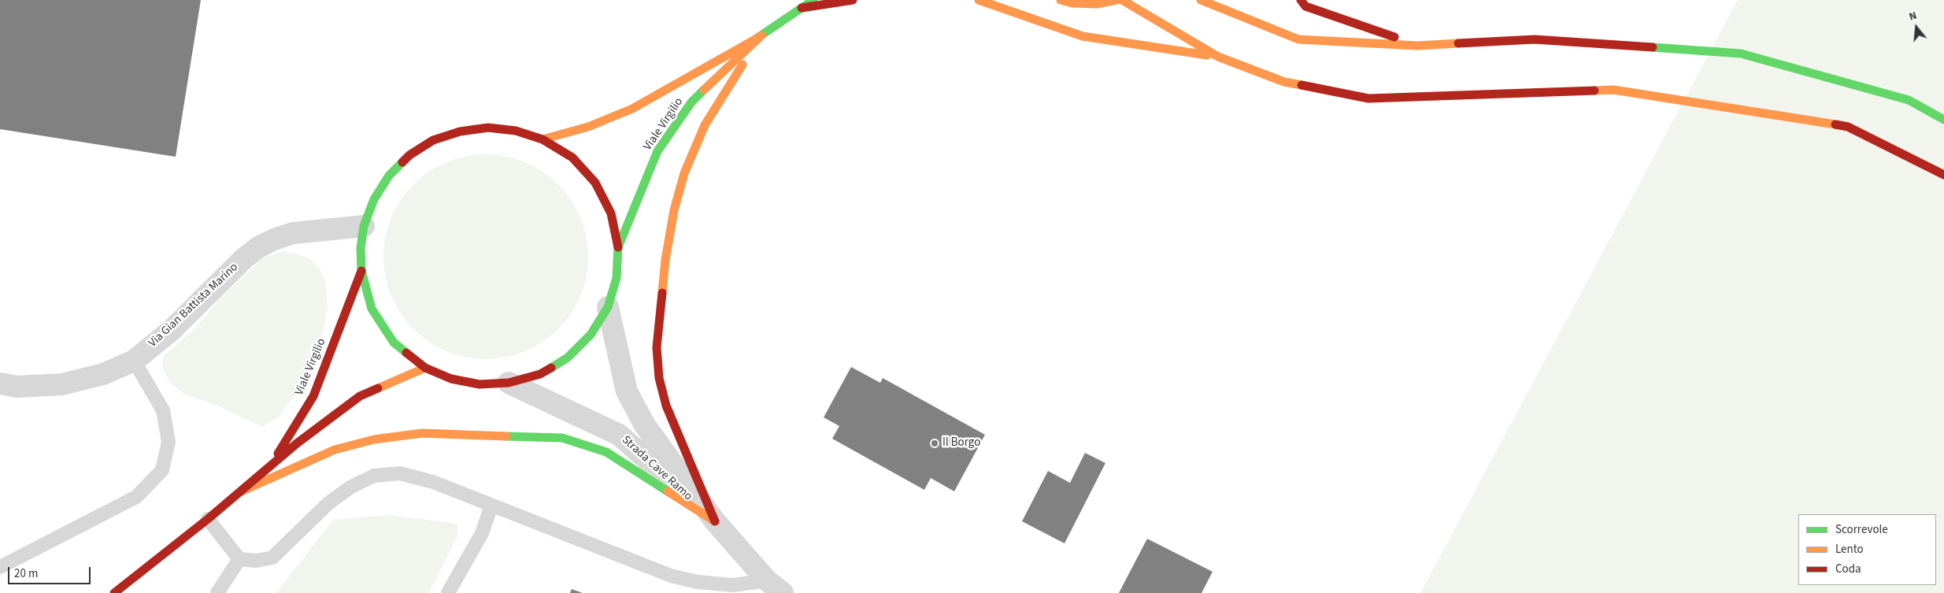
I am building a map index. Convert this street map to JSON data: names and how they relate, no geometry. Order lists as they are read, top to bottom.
{
  "streets": {
    "main road": ["Viale Virgilio"],
    "street": ["Via Gian Battista Marino", "Strada Cave Ramo"]
  },
  "places": ["Il Borgo"],
  "legend": ["Scorrevole", "Lento", "Coda"],
  "scale_bar": "20 m",
  "north": "top"
}
